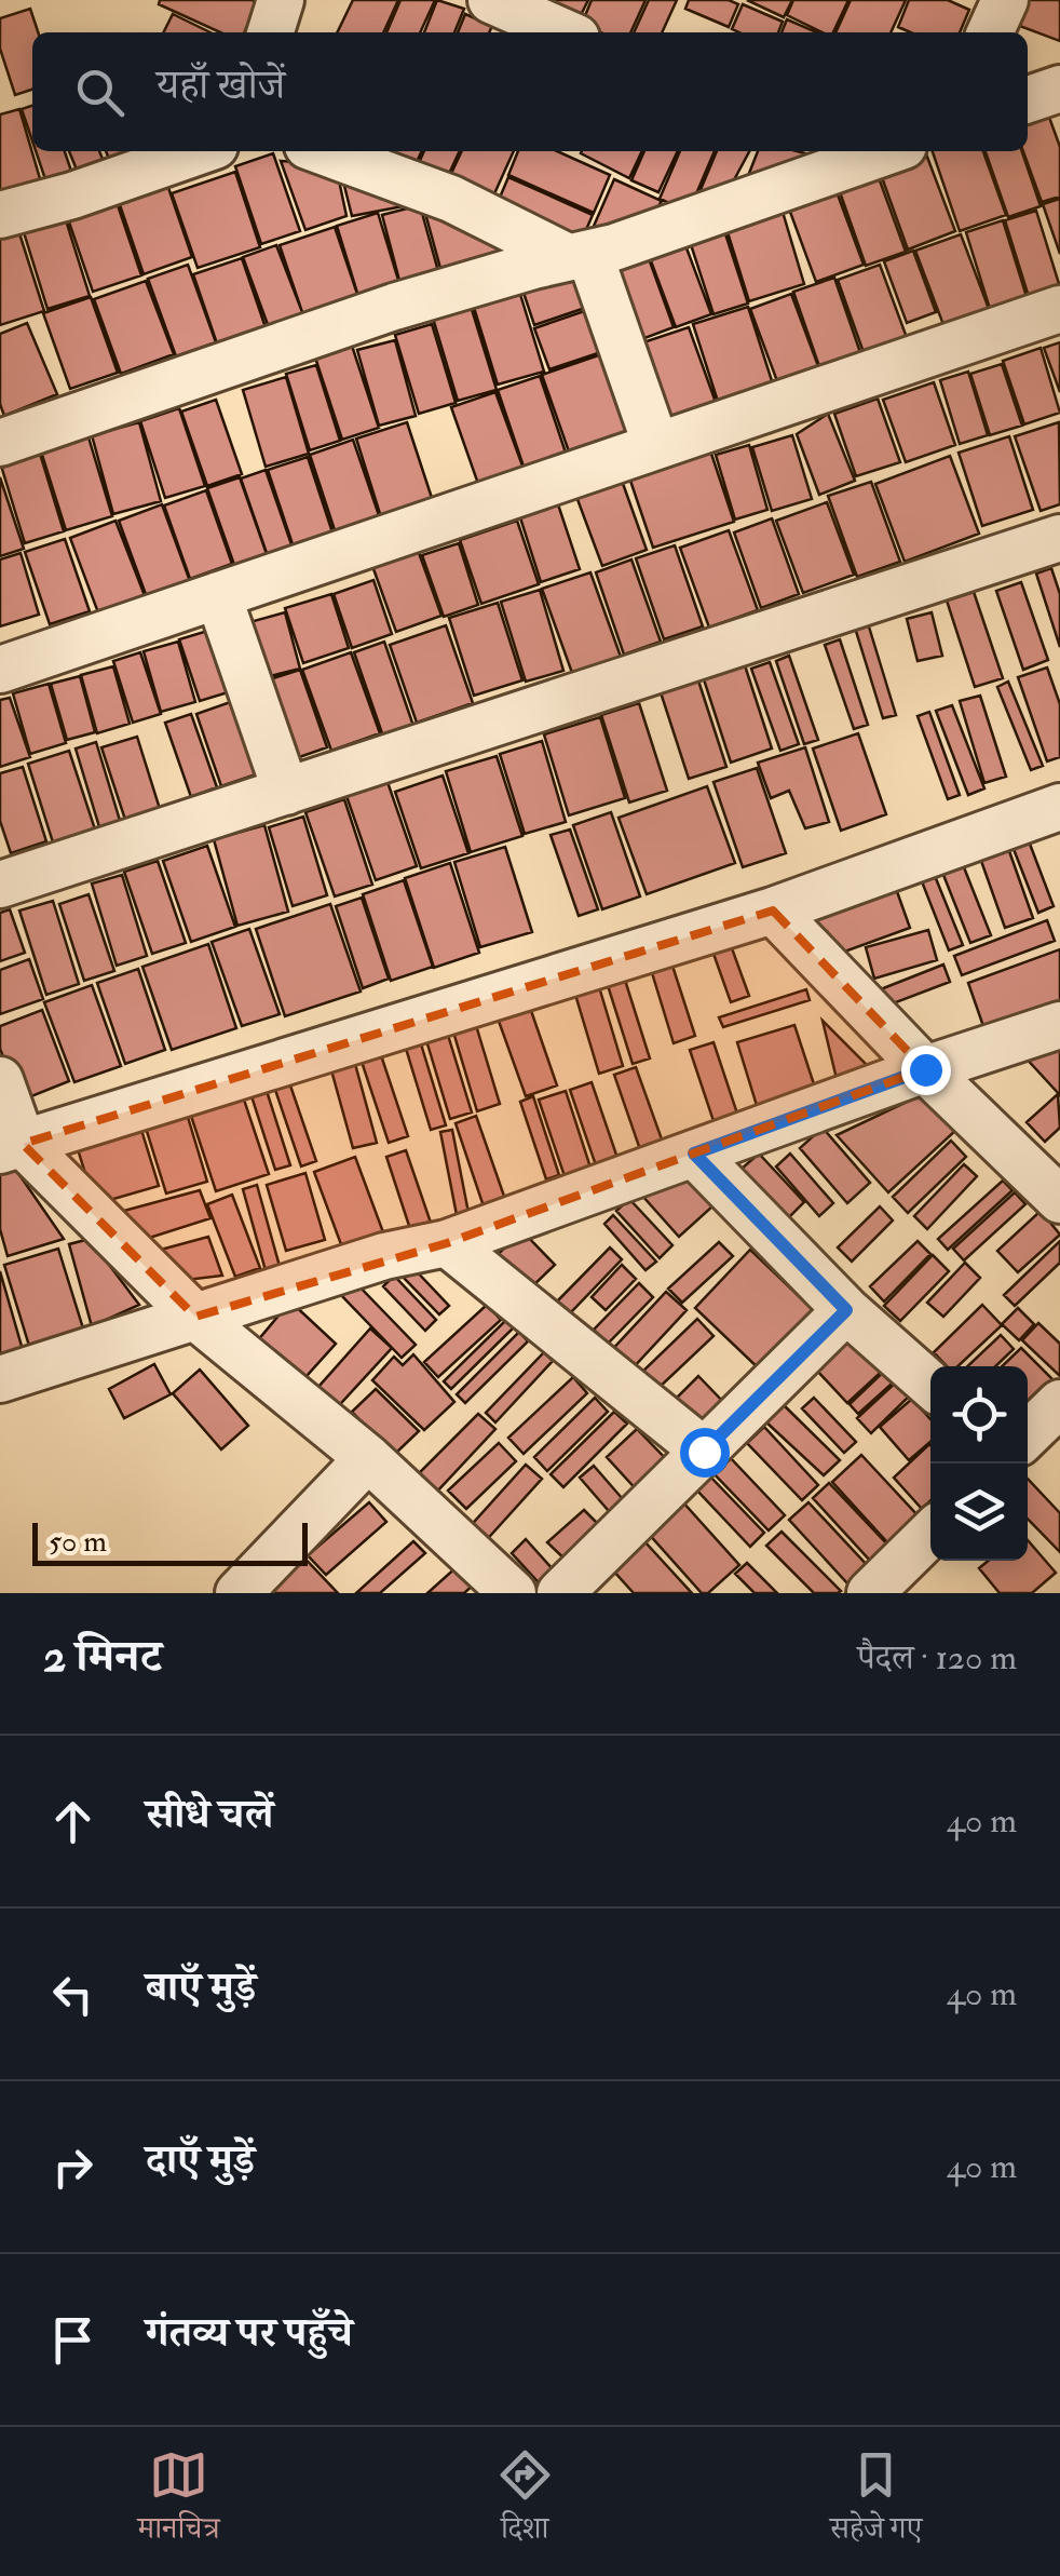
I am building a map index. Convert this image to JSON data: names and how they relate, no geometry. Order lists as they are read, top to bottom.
{
  "scale_bar": "50 m",
  "page": {
    "search": "यहाँ खोजें",
    "scale": "50 m",
    "heading": ["2 मिनट", "पैदल · 120 m"],
    "list": [
      ["सीधे चलें", "40 m"],
      ["बाएँ मुड़ें", "40 m"],
      ["दाएँ मुड़ें", "40 m"],
      "गंतव्य पर पहुँचे"
    ],
    "nav": ["मानचित्र", "दिशा", "सहेजे गए"]
  }
}
